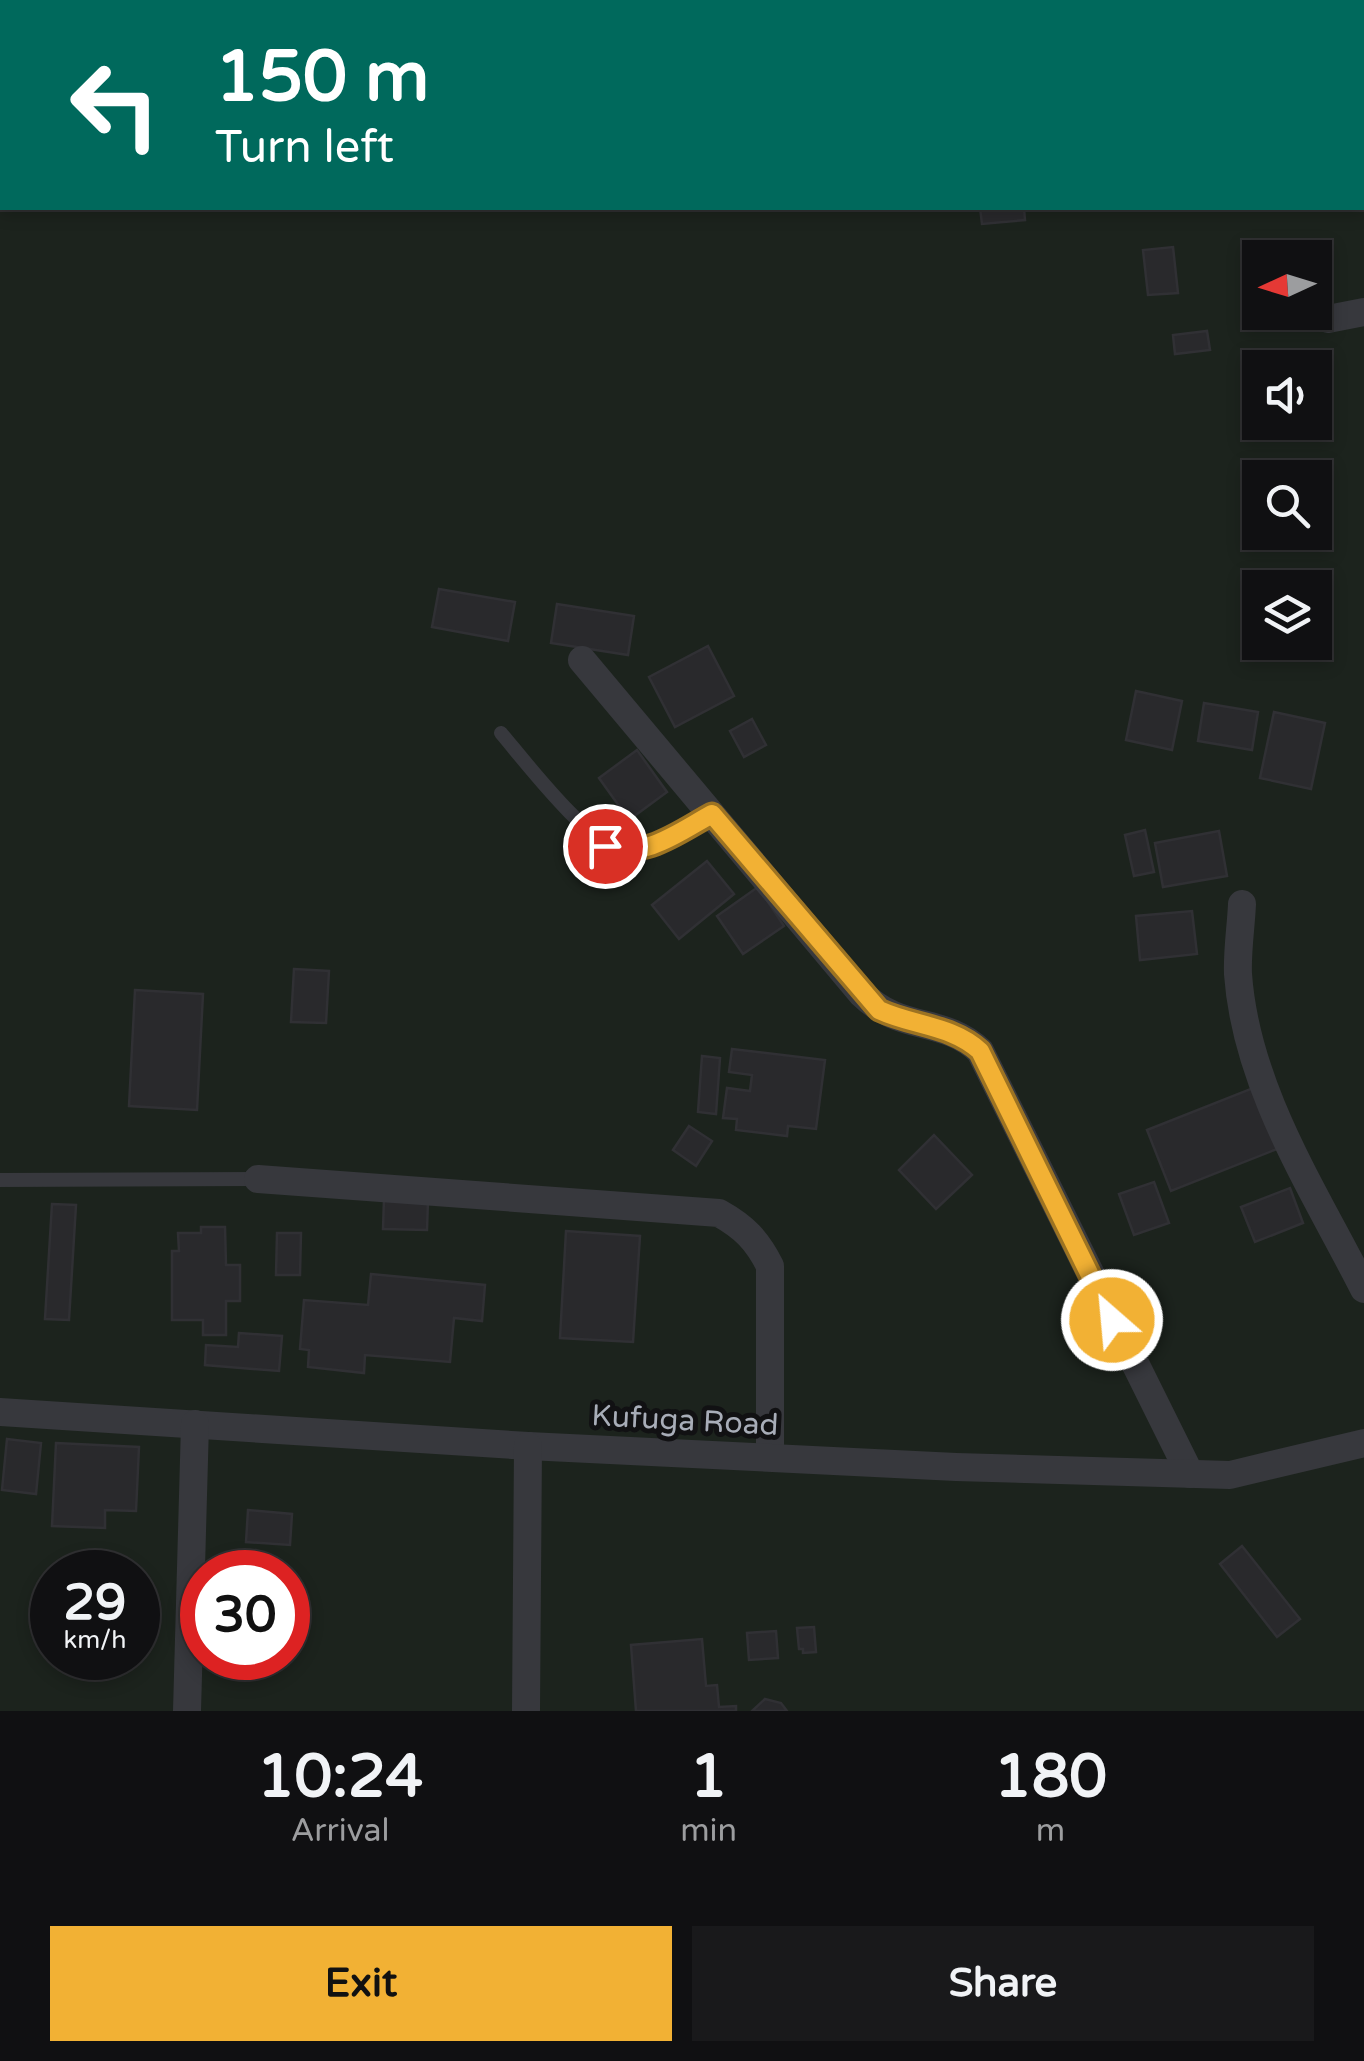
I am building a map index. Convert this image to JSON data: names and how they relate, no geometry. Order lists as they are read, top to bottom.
{
  "streets": {
    "street": ["Kufuga Road"]
  },
  "north": "left",
  "page": {
    "turn": ["150 m", "Turn left"],
    "speed": "29 km/h",
    "limit": "30",
    "eta": [
      "10:24",
      "Arrival",
      "1",
      "min",
      "180",
      "m"
    ],
    "buttons": ["Exit", "Share"]
  }
}
